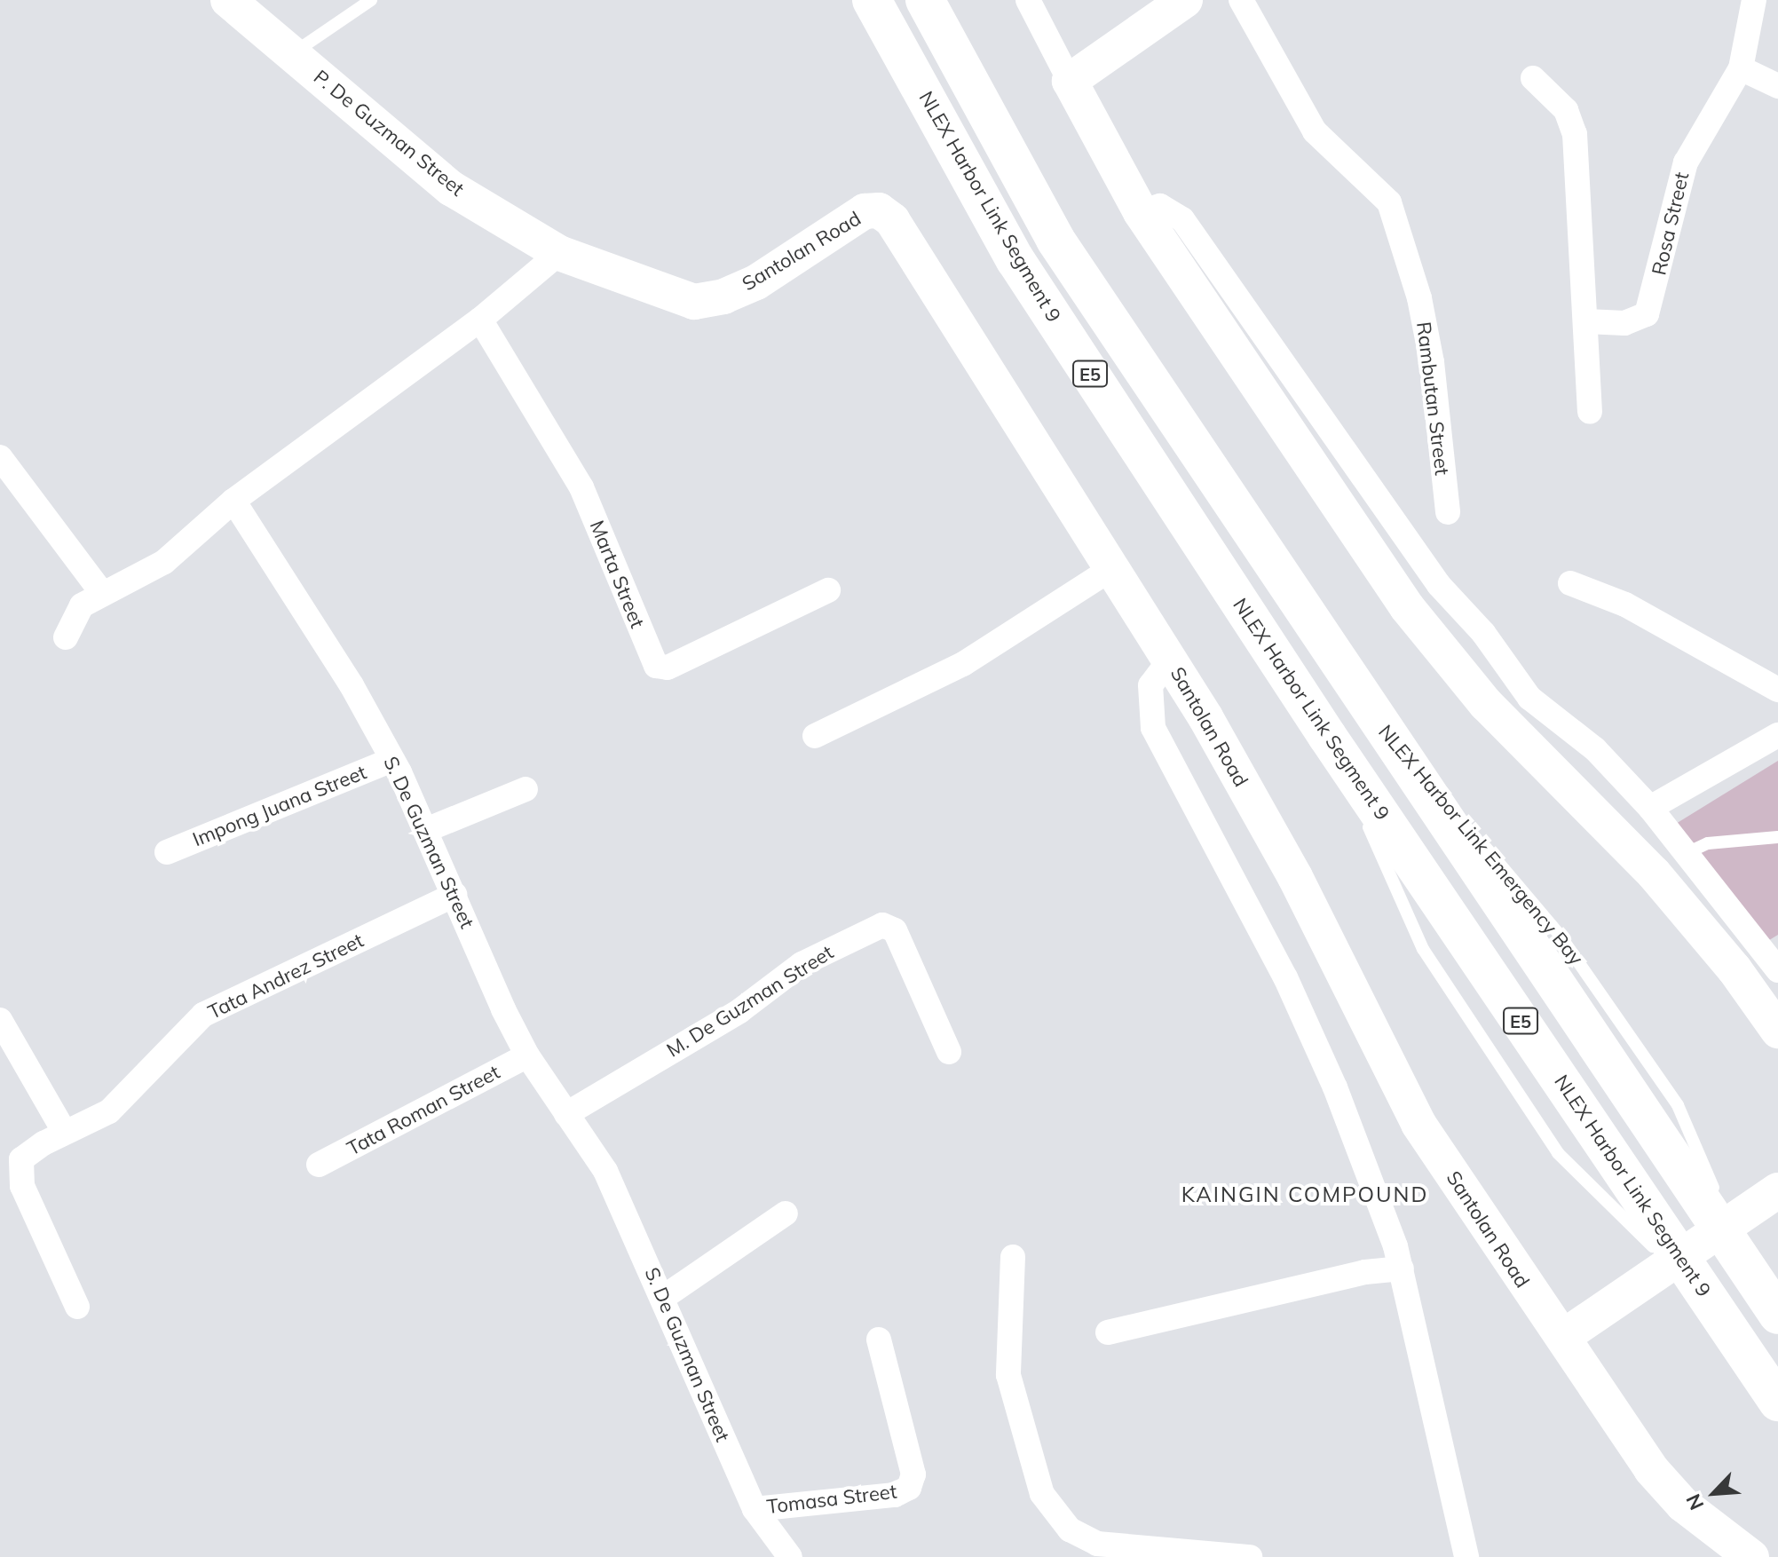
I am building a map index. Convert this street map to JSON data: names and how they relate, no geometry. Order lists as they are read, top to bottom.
{
  "streets": {
    "highway": ["NLEX Harbor Link Segment 9", "E5"],
    "street": [
      "P. De Guzman Street",
      "Rosa Street",
      "Santolan Road",
      "Rambutan Street",
      "Marta Street",
      "Impong Juana Street",
      "S. De Guzman Street",
      "Tata Andrez Street",
      "M. De Guzman Street",
      "Tata Roman Street",
      "Tomasa Street"
    ],
    "lane": ["NLEX Harbor Link Emergency Bay"]
  },
  "crossings": [
    ["P. De Guzman Street", "Santolan Road"],
    ["NLEX Harbor Link Segment 9", "NLEX Harbor Link Emergency Bay"],
    ["Impong Juana Street", "S. De Guzman Street"],
    ["S. De Guzman Street", "Tata Andrez Street"],
    ["S. De Guzman Street", "M. De Guzman Street"],
    ["S. De Guzman Street", "Tata Roman Street"],
    ["S. De Guzman Street", "Tomasa Street"]
  ],
  "districts": ["KAINGIN COMPOUND"],
  "north": "bottom left"
}
